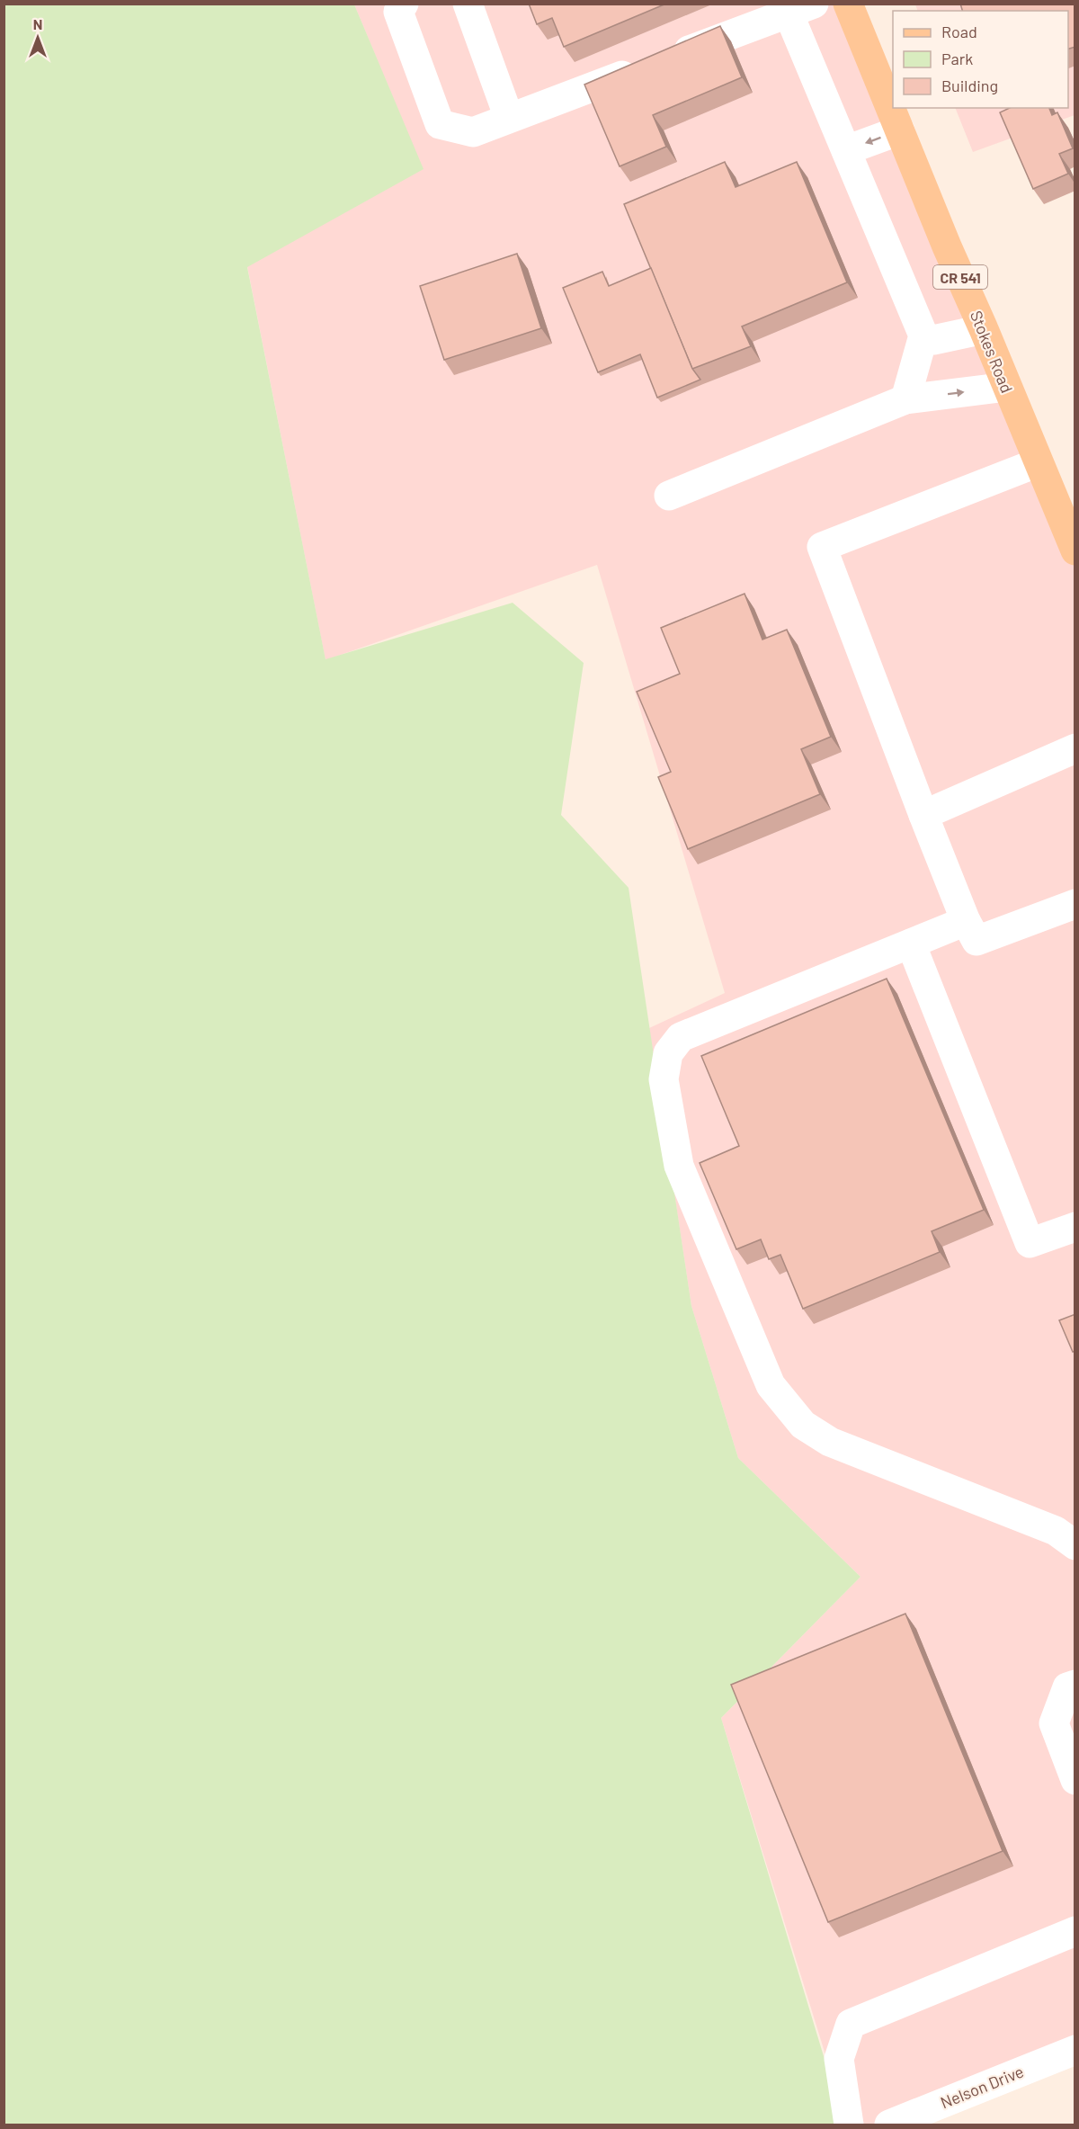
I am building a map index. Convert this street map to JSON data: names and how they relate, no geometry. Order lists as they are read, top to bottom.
{
  "streets": {
    "main road": ["CR 541", "Stokes Road"],
    "street": ["Nelson Drive"]
  },
  "legend": ["Road", "Park", "Building"],
  "north": "top"
}
